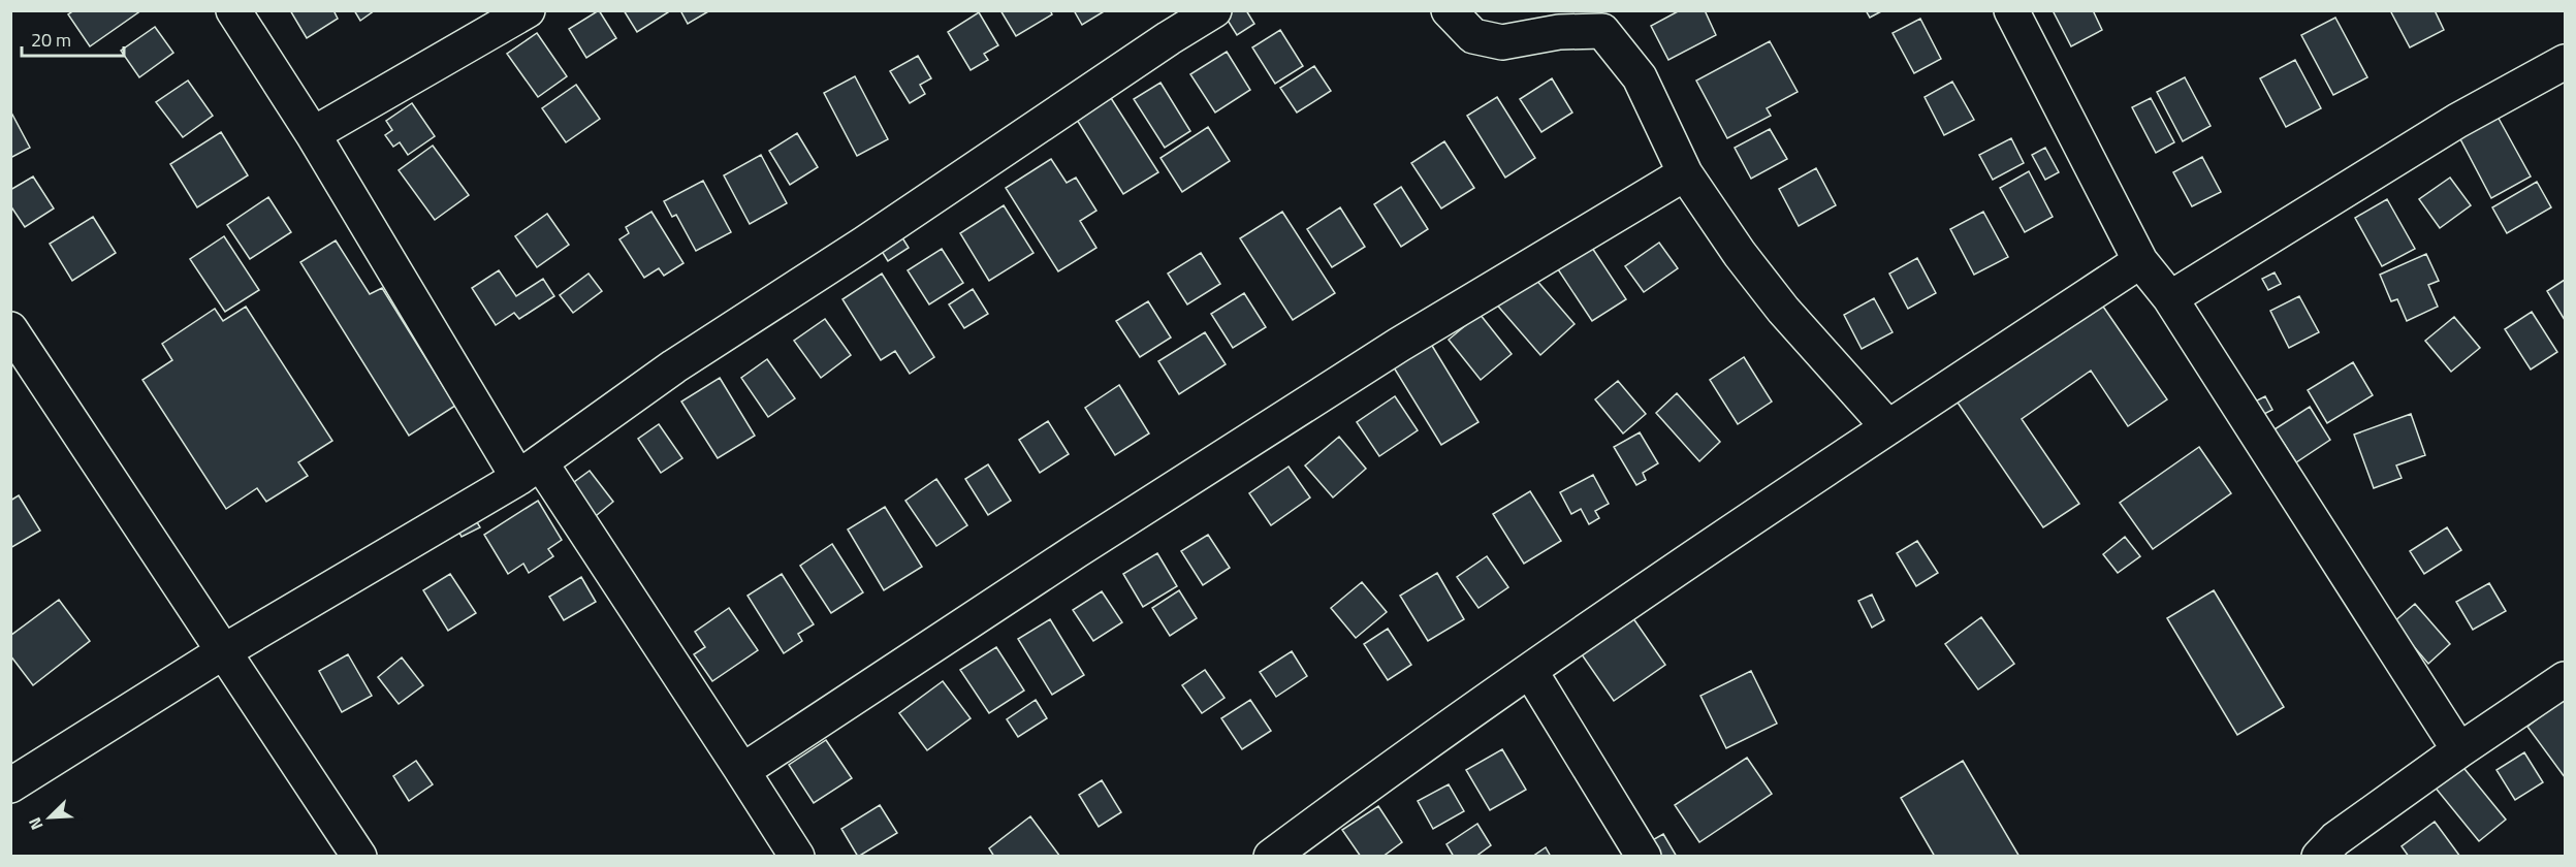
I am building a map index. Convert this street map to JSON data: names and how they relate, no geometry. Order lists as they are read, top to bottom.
{
  "scale_bar": "20 m",
  "north": "bottom left"
}
